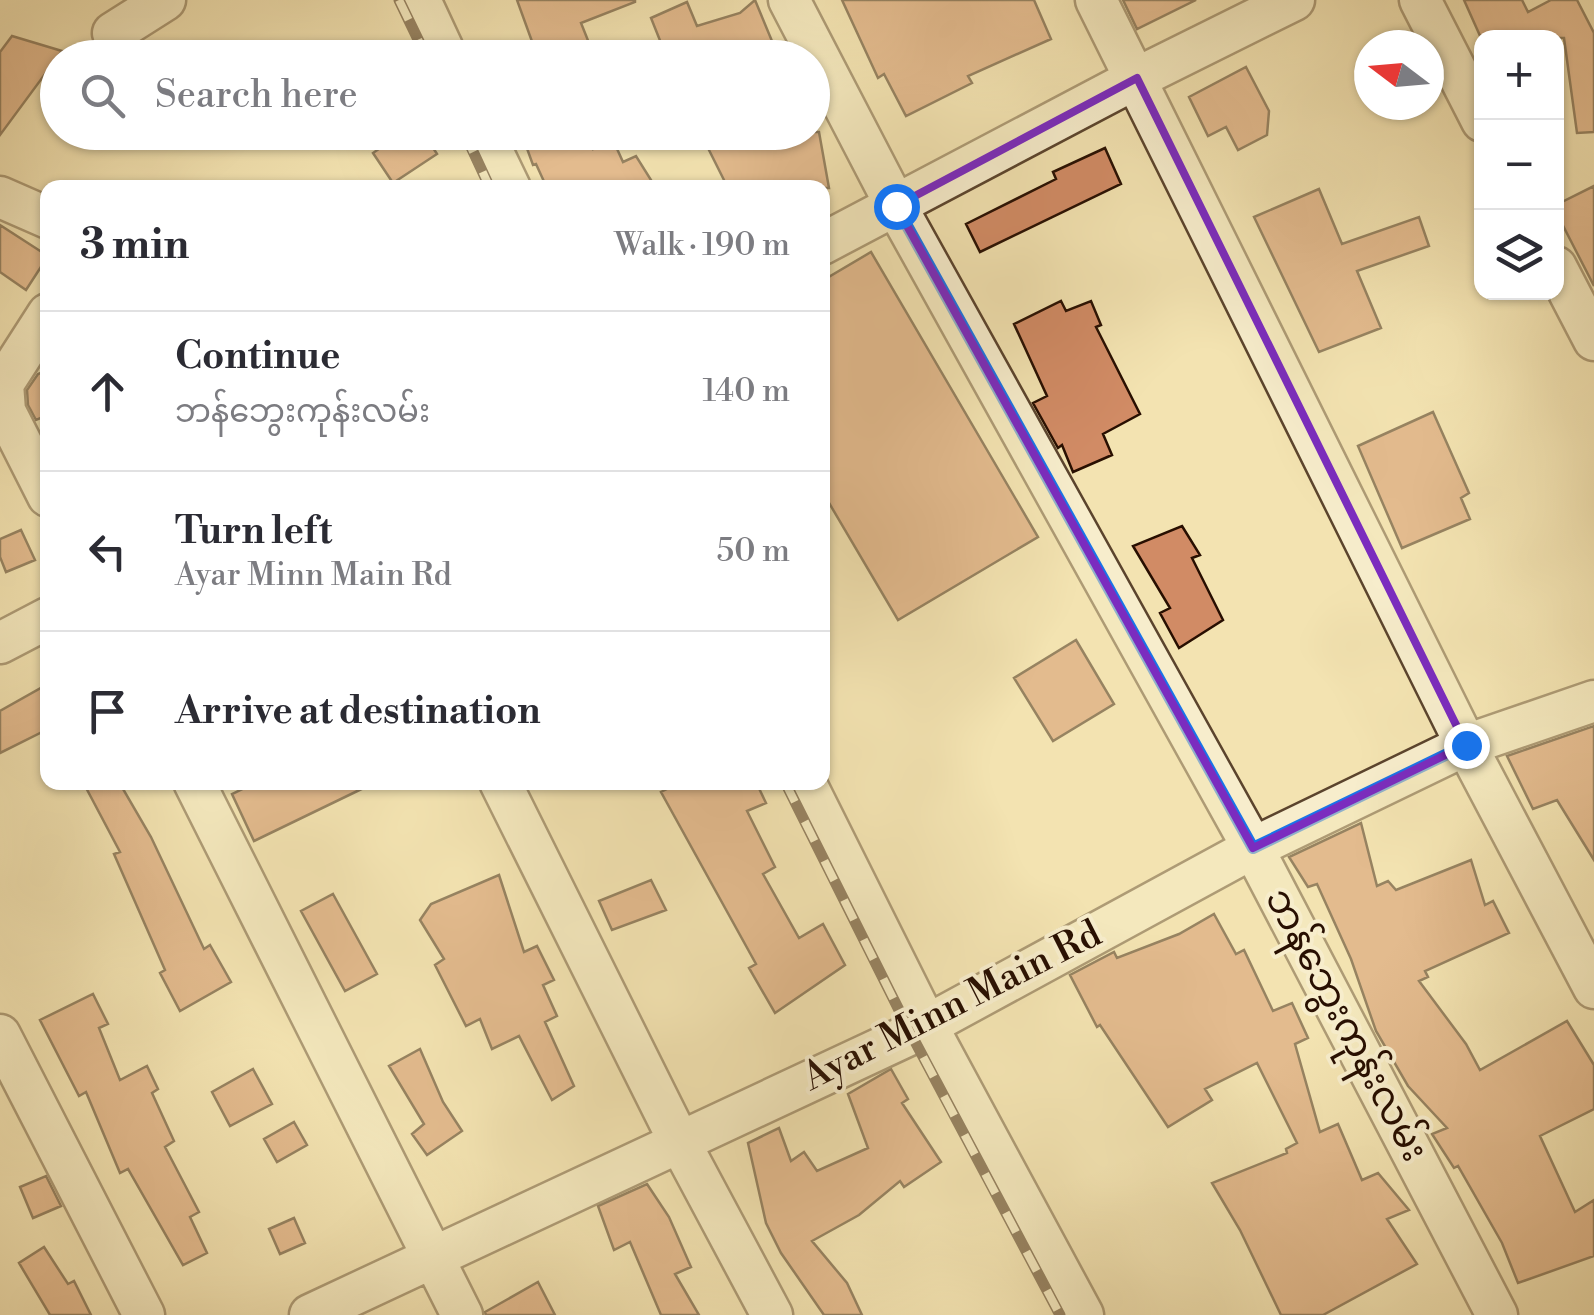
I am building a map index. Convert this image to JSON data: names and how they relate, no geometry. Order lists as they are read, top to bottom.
{
  "streets": {
    "street": ["Ayar Minn Main Rd", "ဘန်ဘွေးကုန်းလမ်း"]
  },
  "crossings": [
    ["Ayar Minn Main Rd", "ဘန်ဘွေးကုန်းလမ်း"]
  ],
  "north": "left",
  "page": {
    "map_buttons": ["+", "−"],
    "search": "Search here",
    "heading": ["3 min", "Walk · 190 m"],
    "list": [
      ["Continue", "ဘန်ဘွေးကုန်းလမ်း", "140 m"],
      ["Turn left", "Ayar Minn Main Rd", "50 m"],
      "Arrive at destination"
    ]
  }
}
